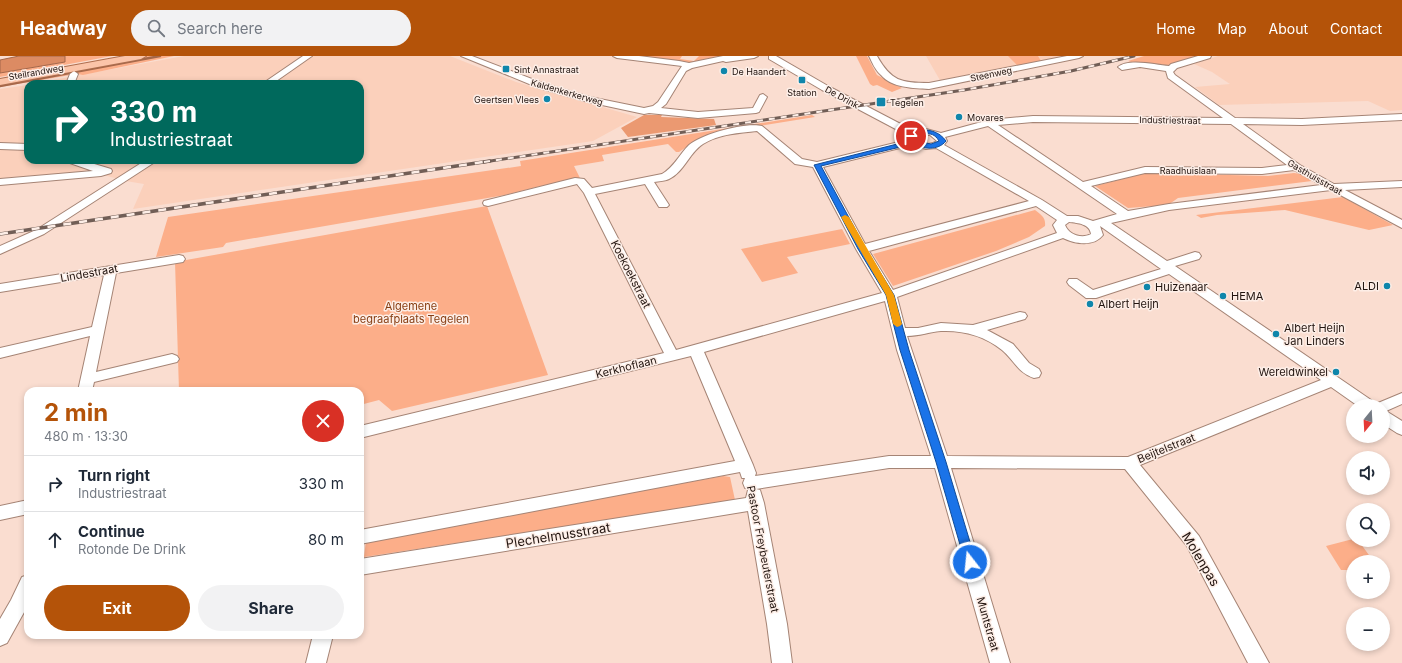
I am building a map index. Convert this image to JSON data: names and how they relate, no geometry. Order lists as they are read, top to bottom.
{
  "streets": {
    "main road": ["Steilrandweg"],
    "street": [
      "Steenweg",
      "Kaldenkerkerweg",
      "De Drink",
      "Industriestraat",
      "Raadhuislaan",
      "Gasthuisstraat",
      "Lindestraat",
      "Koekoekstraat",
      "Kerkhoflaan",
      "Beijtelstraat",
      "Plechelmusstraat",
      "Pastoor Freybeuterstraat",
      "Molenpas",
      "Muntstraat"
    ]
  },
  "crossings": [
    ["Industriestraat", "Gasthuisstraat"],
    ["Raadhuislaan", "Gasthuisstraat"],
    ["Koekoekstraat", "Kerkhoflaan"],
    ["Kerkhoflaan", "Pastoor Freybeuterstraat"],
    ["Kerkhoflaan", "Muntstraat"],
    ["Beijtelstraat", "Molenpas"],
    ["Beijtelstraat", "Muntstraat"],
    ["Plechelmusstraat", "Pastoor Freybeuterstraat"]
  ],
  "parks": ["Algemene begraafplaats Tegelen"],
  "places": {
    "transit": ["Sint Annastraat", "Station", "Tegelen"],
    "other": [
      "De Haandert",
      "Geertsen Vlees",
      "Movares",
      "ALDI",
      "Huizenaar",
      "HEMA",
      "Albert Heijn",
      "Albert Heijn Jan Linders",
      "Wereldwinkel"
    ]
  },
  "north": "bottom",
  "page": {
    "header": "Headway",
    "search": "Search here",
    "nav": [
      "Home",
      "Map",
      "About",
      "Contact"
    ],
    "turn": ["330 m", "Industriestraat"],
    "heading": ["2 min", "480 m · 13:30"],
    "map_buttons": ["+", "−"],
    "list": [
      {
        "name": "Turn right",
        "note": "Industriestraat",
        "value": "330 m"
      },
      {
        "name": "Continue",
        "note": "Rotonde De Drink",
        "value": "80 m"
      }
    ],
    "buttons": ["Exit", "Share"]
  }
}
